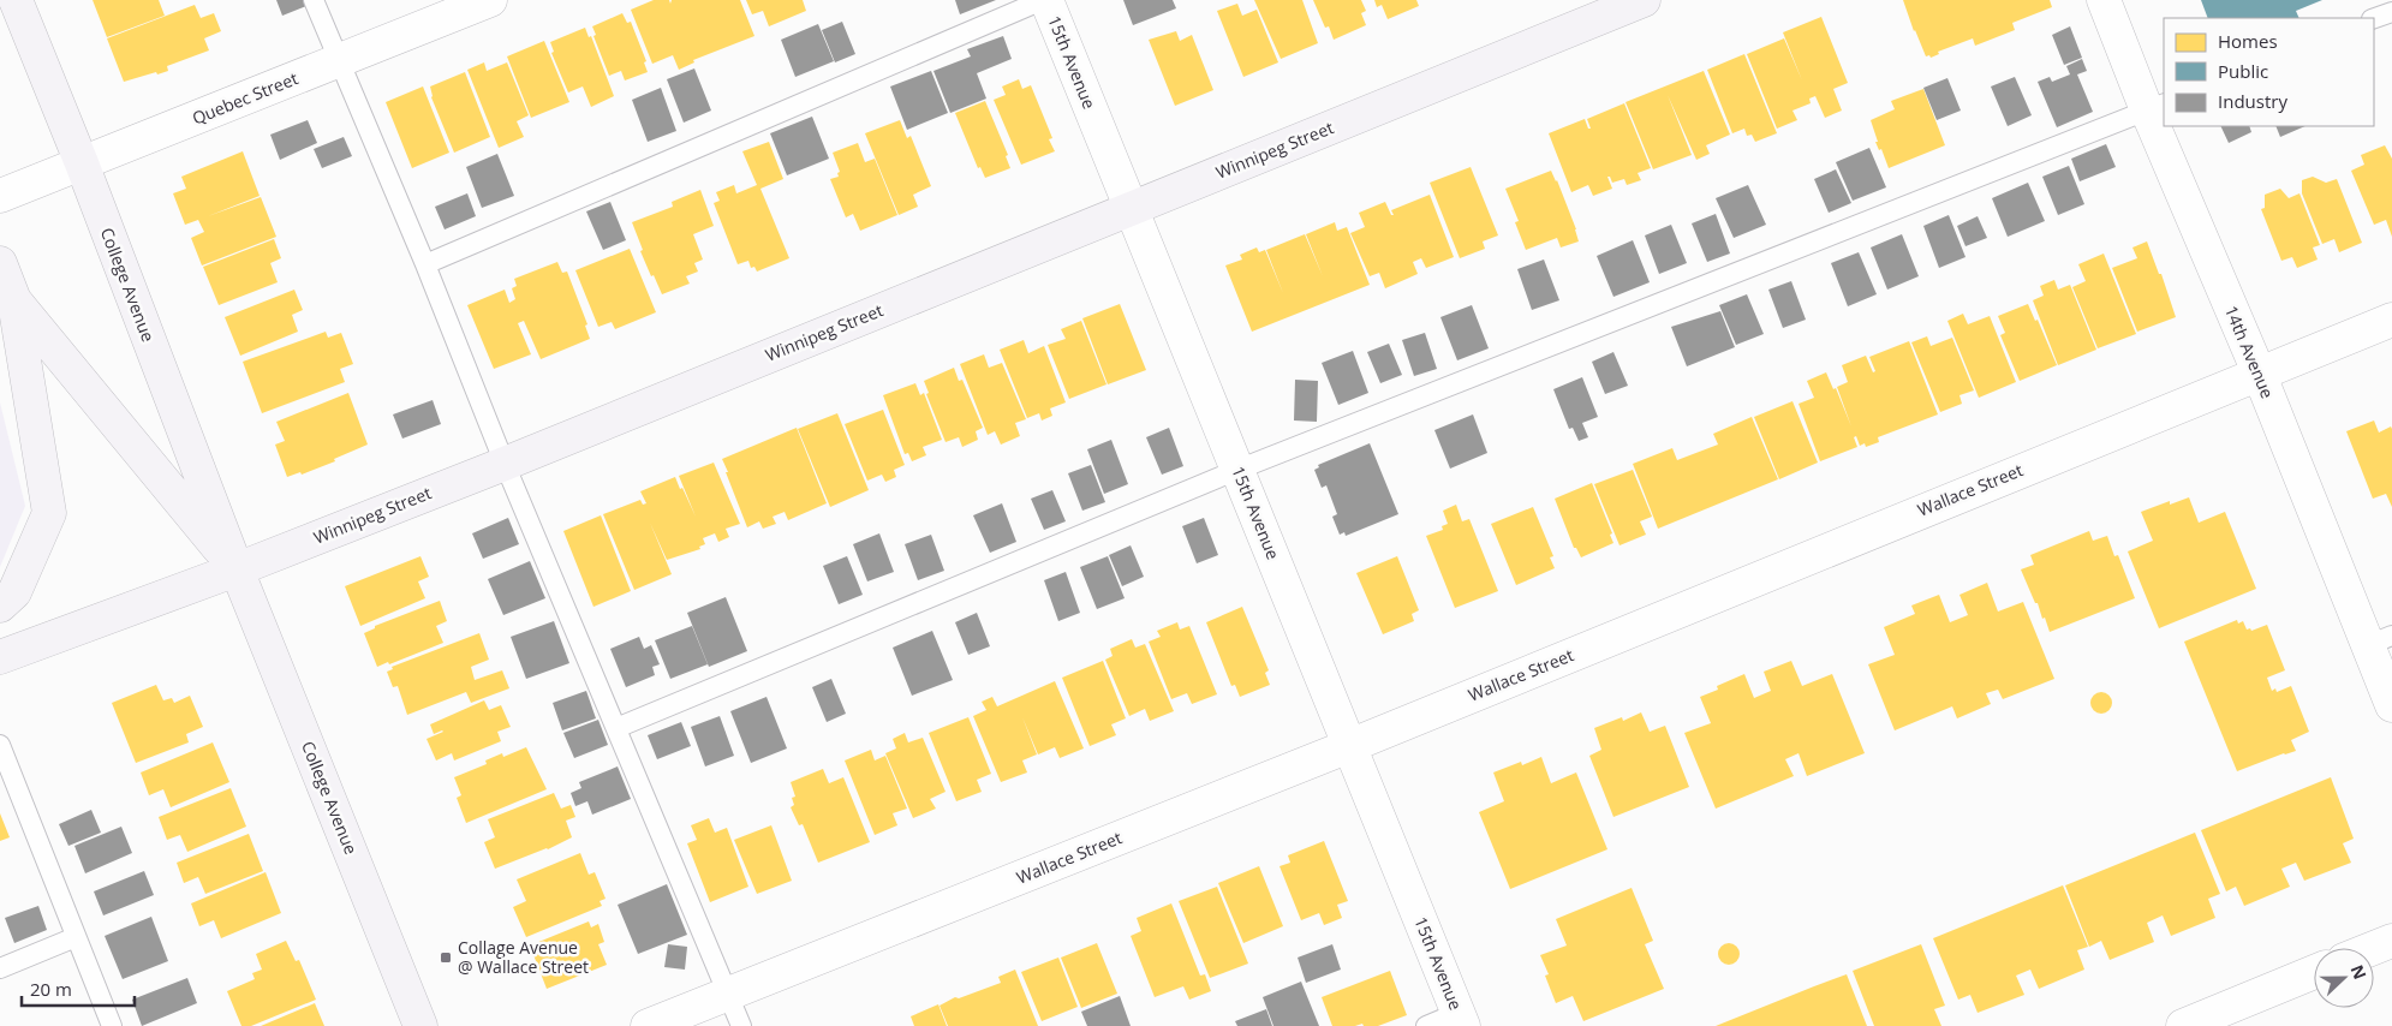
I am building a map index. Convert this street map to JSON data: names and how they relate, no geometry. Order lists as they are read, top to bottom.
{
  "streets": {
    "street": [
      "15th Avenue",
      "Quebec Street",
      "Winnipeg Street",
      "College Avenue",
      "14th Avenue",
      "Wallace Street"
    ]
  },
  "crossings": [
    ["15th Avenue", "Winnipeg Street"],
    ["15th Avenue", "Wallace Street"],
    ["Quebec Street", "College Avenue"],
    ["Winnipeg Street", "College Avenue"],
    ["14th Avenue", "Wallace Street"]
  ],
  "places": {
    "transit": ["Collage Avenue @ Wallace Street"]
  },
  "legend": ["Homes", "Public", "Industry"],
  "scale_bar": "20 m",
  "north": "right"
}
